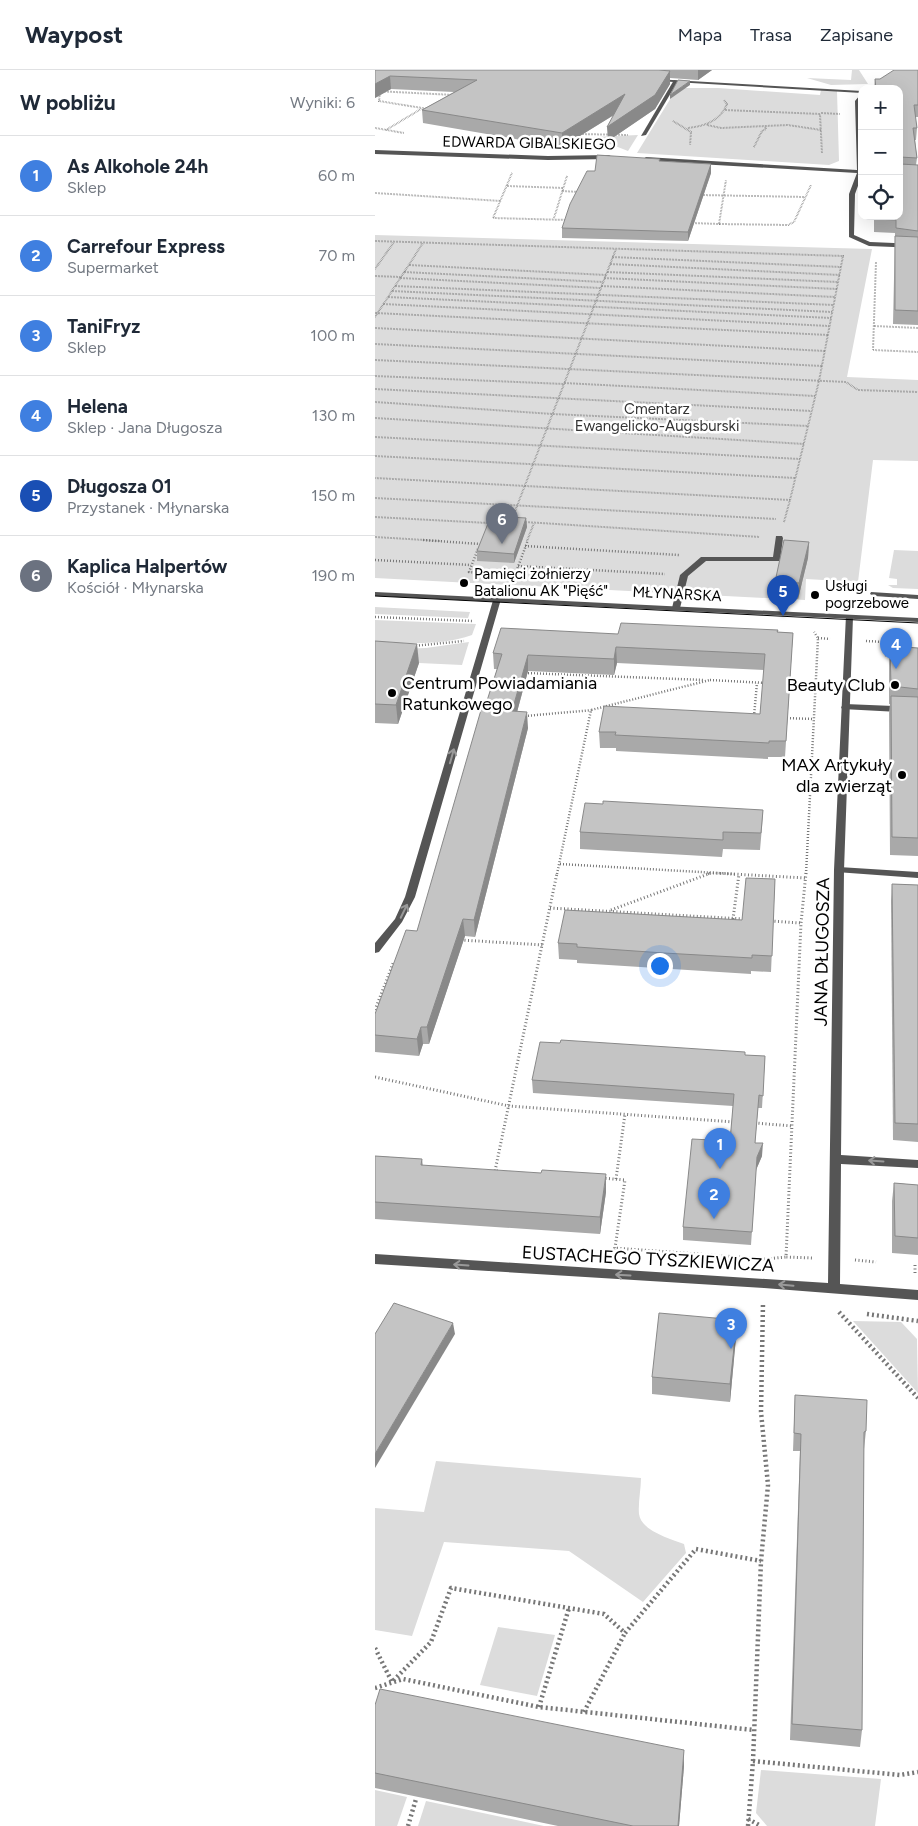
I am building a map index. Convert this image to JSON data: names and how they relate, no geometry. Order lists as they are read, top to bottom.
{
  "streets": {
    "street": [
      "EDWARDA GIBALSKIEGO",
      "MŁYNARSKA",
      "JANA DŁUGOSZA",
      "EUSTACHEGO TYSZKIEWICZA"
    ]
  },
  "crossings": [
    ["MŁYNARSKA", "JANA DŁUGOSZA"],
    ["JANA DŁUGOSZA", "EUSTACHEGO TYSZKIEWICZA"]
  ],
  "one_way": ["EUSTACHEGO TYSZKIEWICZA"],
  "parks": ["Cmentarz Ewangelicko-Augsburski"],
  "places": [
    "Pamięci żołnierzy Batalionu AK \"Pięść\"",
    "Usługi pogrzebowe",
    "Beauty Club",
    "Centrum Powiadamiania Ratunkowego",
    "MAX Artykuły dla zwierząt"
  ],
  "page": {
    "header": "Waypost",
    "nav": ["Mapa", "Trasa", "Zapisane"],
    "heading": ["W pobliżu", "Wyniki: 6"],
    "map_buttons": ["+", "−"],
    "list": [
      {
        "mark": "1",
        "name": "As Alkohole 24h",
        "note": "Sklep",
        "value": "60 m"
      },
      {
        "mark": "2",
        "name": "Carrefour Express",
        "note": "Supermarket",
        "value": "70 m"
      },
      {
        "mark": "3",
        "name": "TaniFryz",
        "note": "Sklep",
        "value": "100 m"
      },
      {
        "mark": "4",
        "name": "Helena",
        "note": "Sklep · Jana Długosza",
        "value": "130 m"
      },
      {
        "mark": "5",
        "name": "Długosza 01",
        "note": "Przystanek · Młynarska",
        "value": "150 m"
      },
      {
        "mark": "6",
        "name": "Kaplica Halpertów",
        "note": "Kościół · Młynarska",
        "value": "190 m"
      }
    ],
    "pins": [
      "6",
      "5",
      "4",
      "1",
      "2",
      "3"
    ]
  }
}
